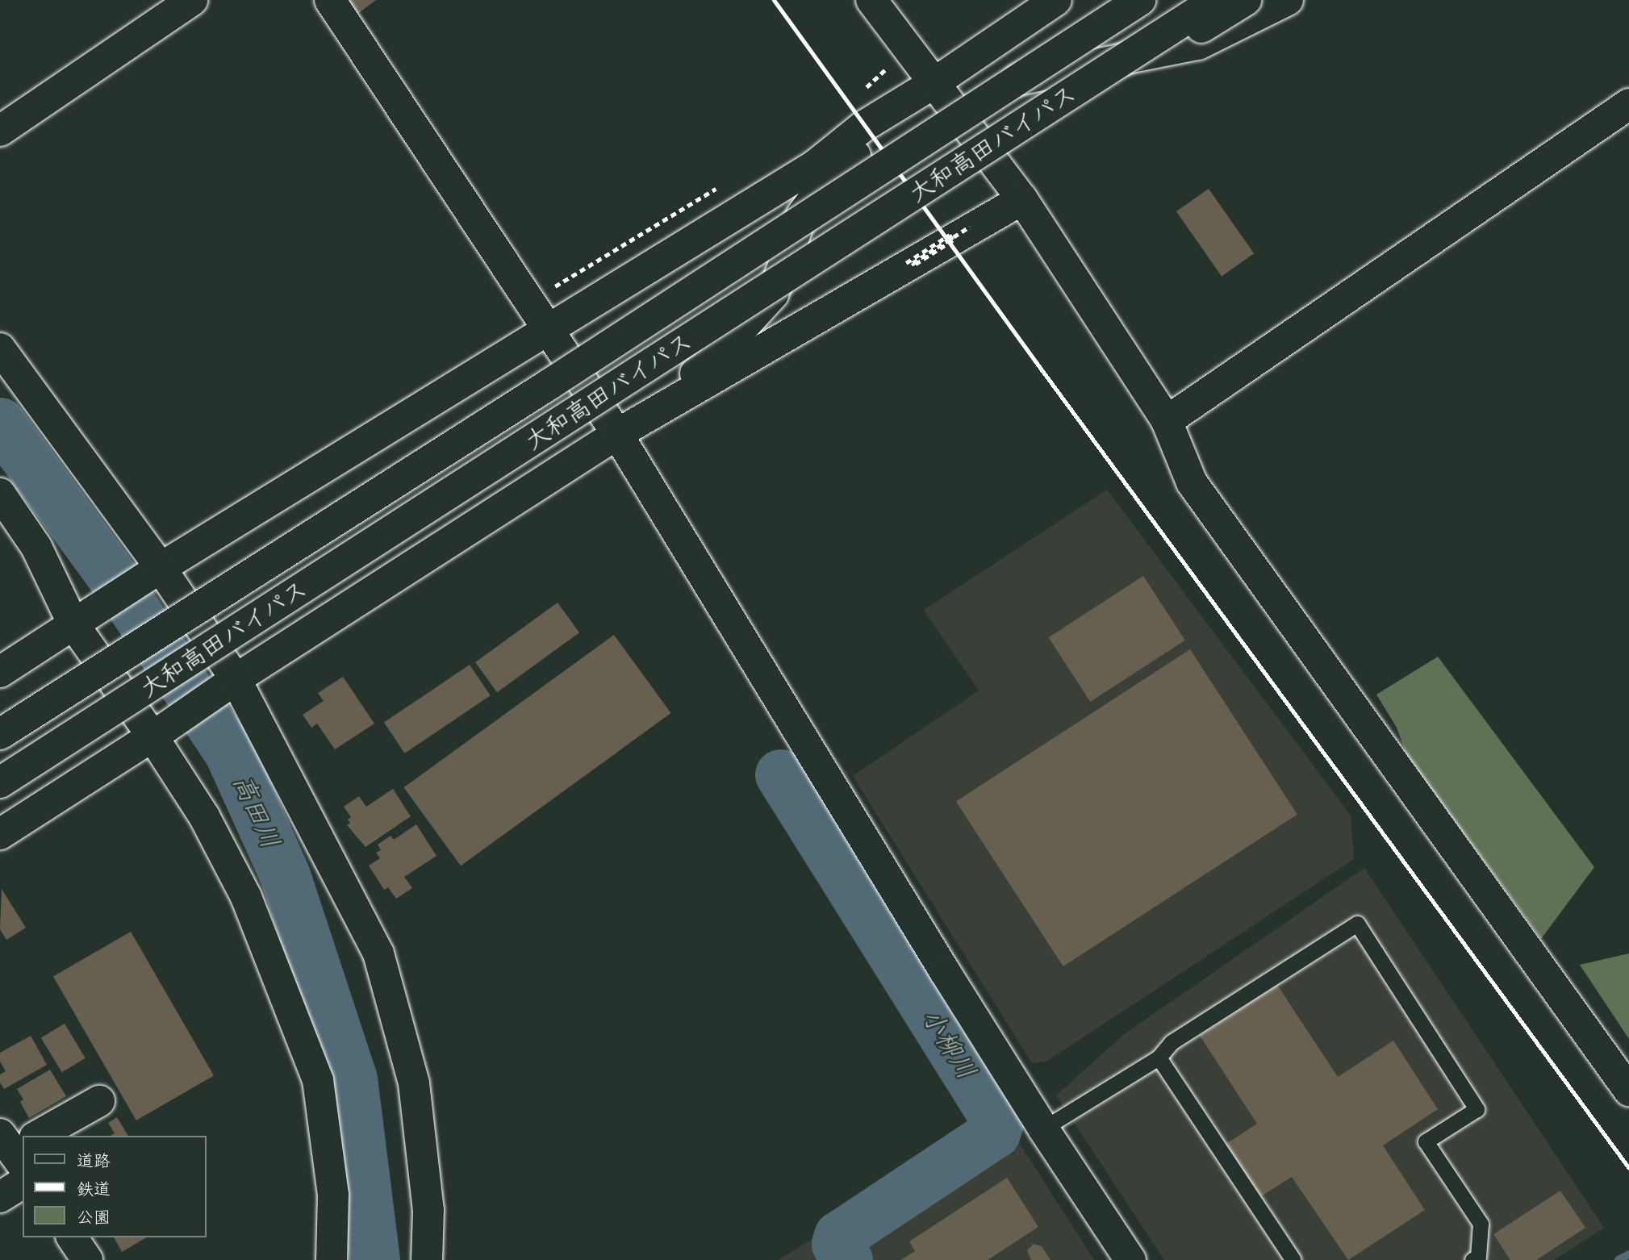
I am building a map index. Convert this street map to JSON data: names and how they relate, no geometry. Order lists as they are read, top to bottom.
{
  "streets": {
    "main road": ["大和高田バイパス"]
  },
  "water": ["高田川", "小柳川"],
  "legend": ["道路", "鉄道", "公園"]
}
